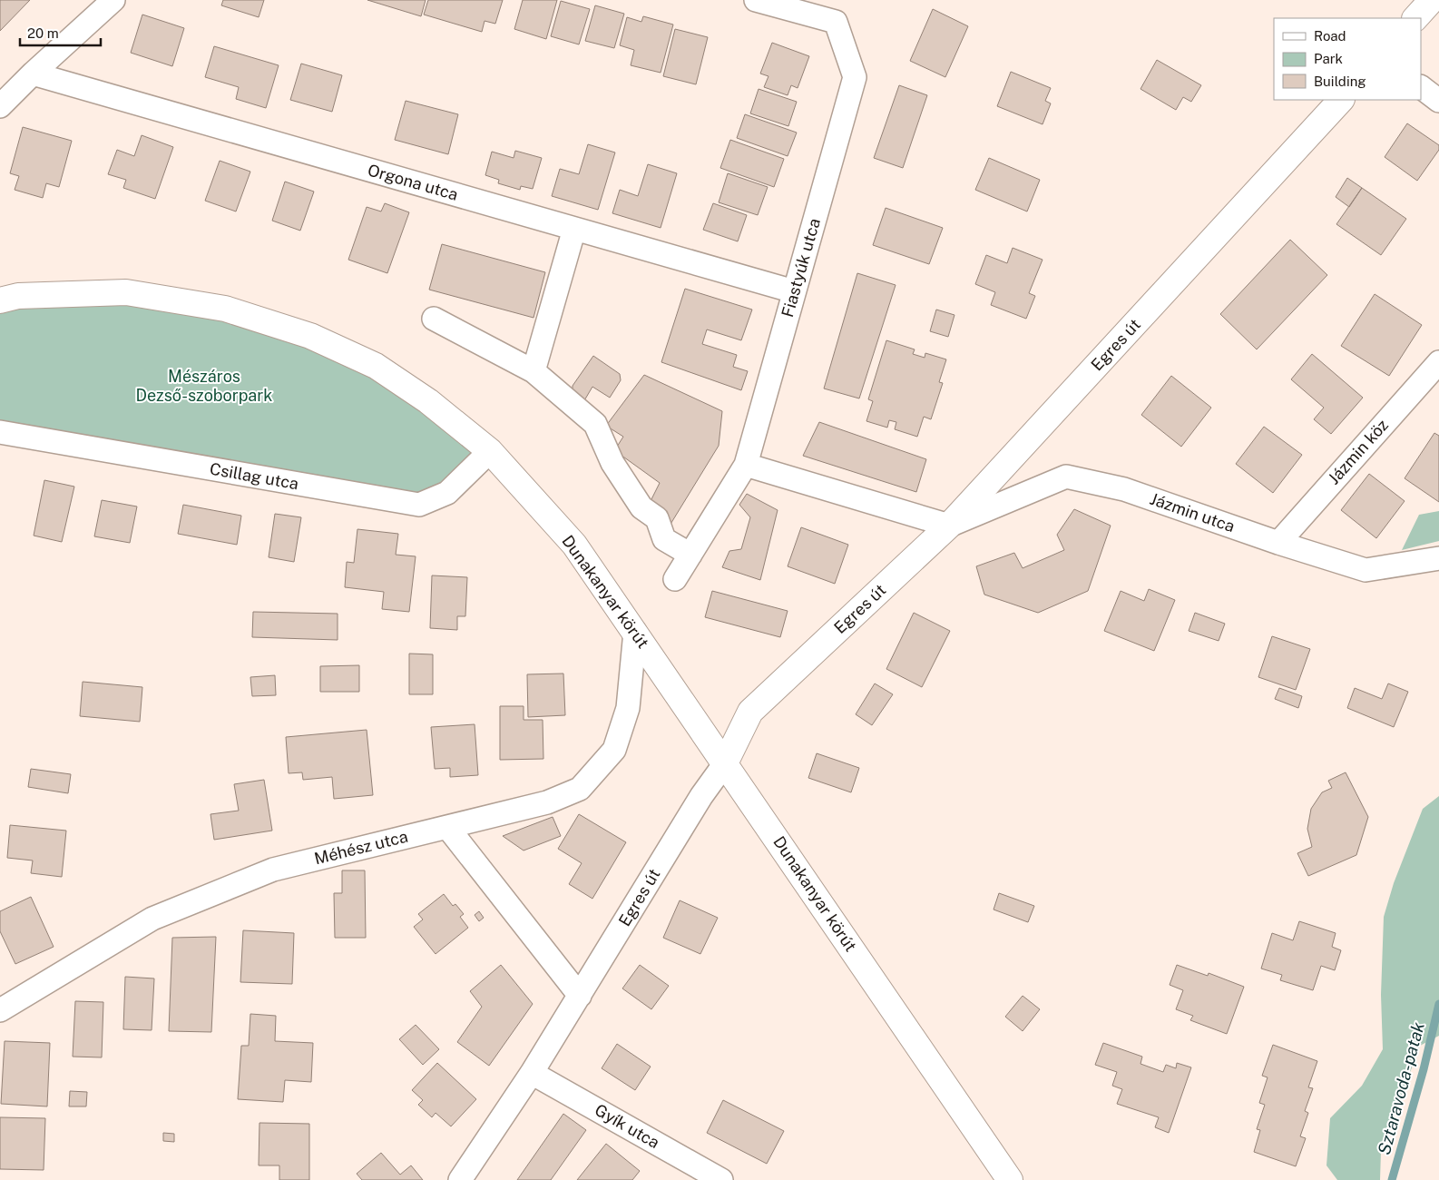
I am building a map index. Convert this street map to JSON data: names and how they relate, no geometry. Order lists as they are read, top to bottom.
{
  "streets": {
    "main road": ["Egres út", "Dunakanyar körút"],
    "street": [
      "Orgona utca",
      "Fiastyúk utca",
      "Jázmin köz",
      "Csillag utca",
      "Jázmin utca",
      "Méhész utca",
      "Gyík utca"
    ]
  },
  "crossings": [
    ["Orgona utca", "Fiastyúk utca"],
    ["Egres út", "Jázmin utca"],
    ["Egres út", "Dunakanyar körút"],
    ["Egres út", "Gyík utca"],
    ["Jázmin köz", "Jázmin utca"],
    ["Csillag utca", "Dunakanyar körút"],
    ["Dunakanyar körút", "Méhész utca"]
  ],
  "water": ["Sztaravoda-patak"],
  "parks": ["Mészáros Dezső-szoborpark"],
  "legend": ["Road", "Park", "Building"],
  "scale_bar": "20 m"
}
